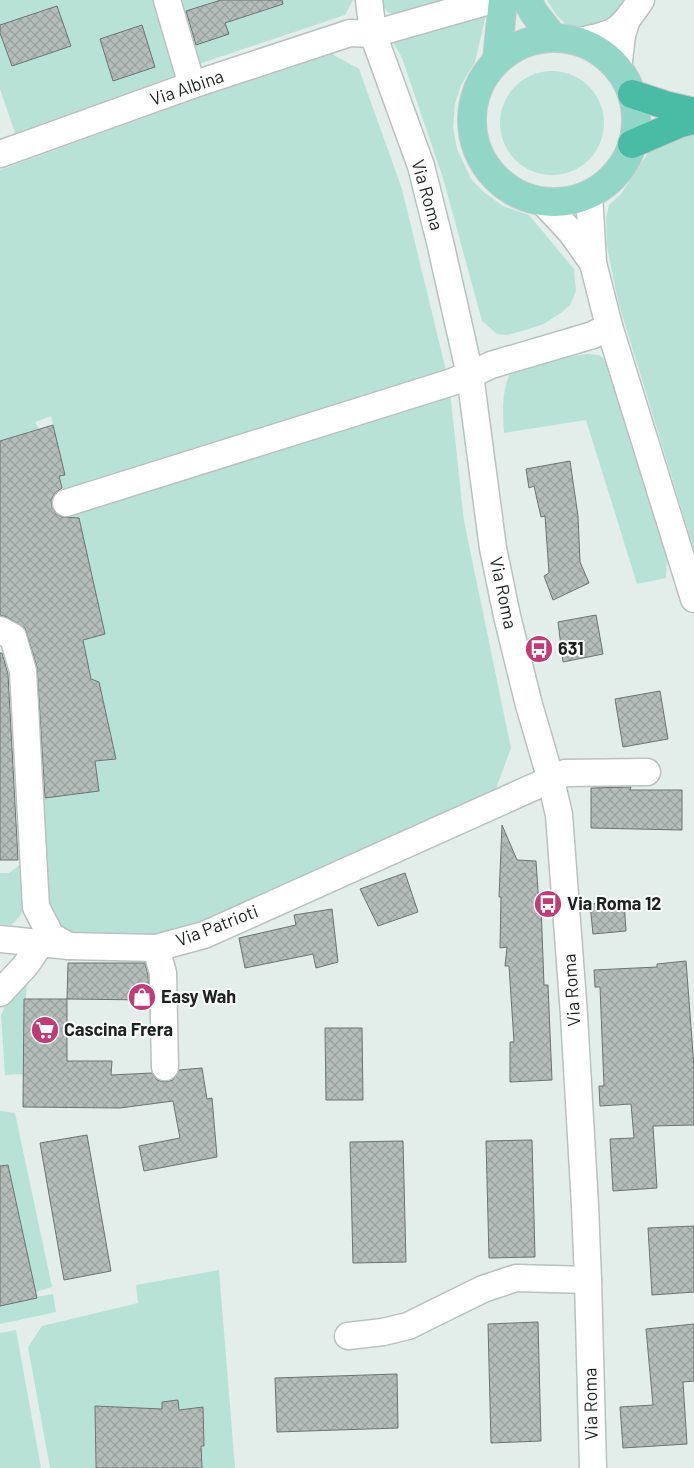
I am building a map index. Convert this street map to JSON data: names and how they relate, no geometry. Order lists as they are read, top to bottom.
{
  "streets": {
    "street": ["Via Albina", "Via Roma", "Via Patrioti"]
  },
  "crossings": [
    ["Via Albina", "Via Roma"],
    ["Via Roma", "Via Patrioti"]
  ],
  "places": {
    "bus stop": ["631", "Via Roma 12"],
    "shop": ["Easy Wah"],
    "supermarket": ["Cascina Frera"]
  }
}
